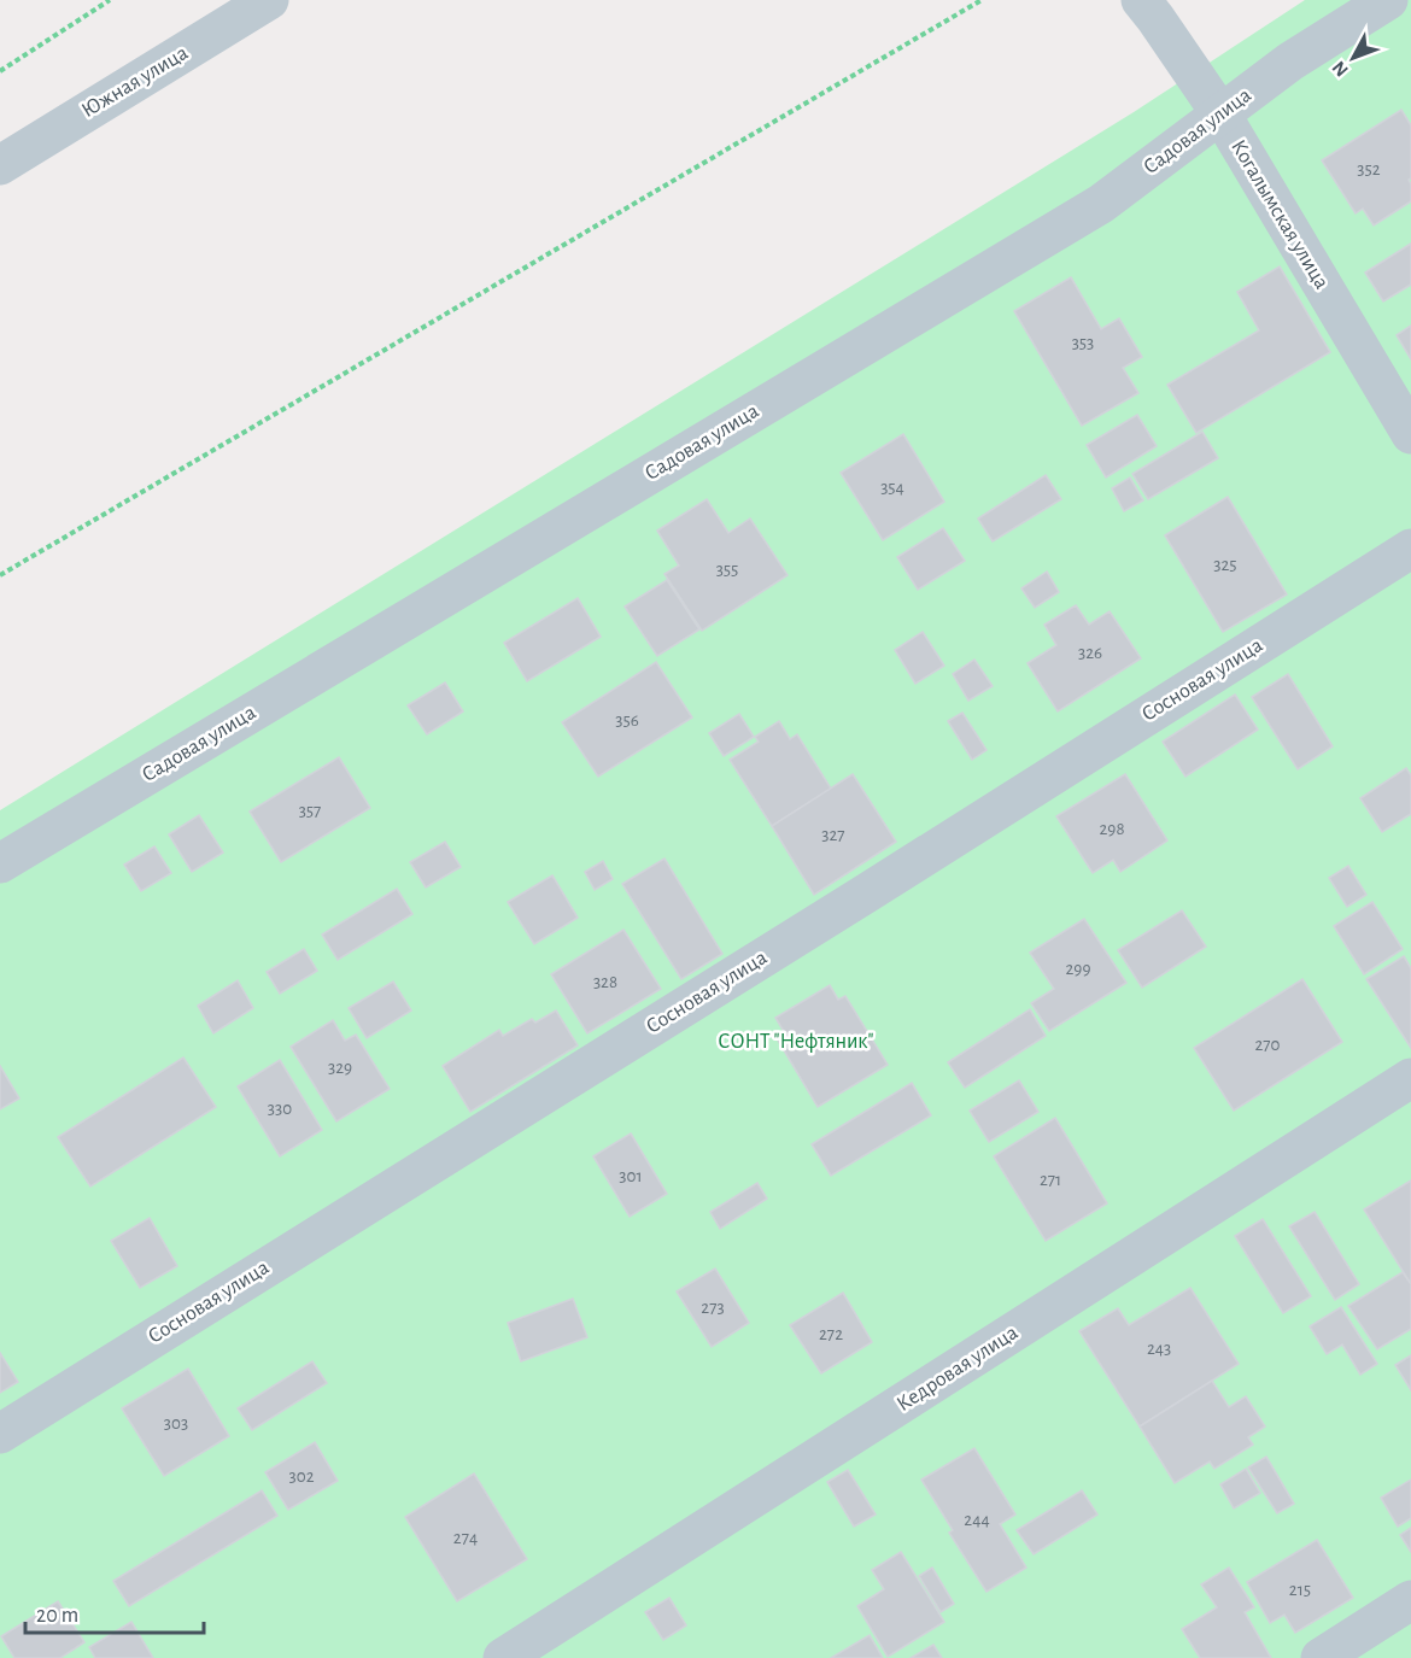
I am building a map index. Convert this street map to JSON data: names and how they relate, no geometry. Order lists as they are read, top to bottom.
{
  "streets": {
    "street": [
      "Южная улица",
      "Садовая улица",
      "Когалымская улица",
      "Сосновая улица",
      "Кедровая улица"
    ]
  },
  "crossings": [
    ["Садовая улица", "Когалымская улица"]
  ],
  "parks": ["СОНТ \"Нефтяник\""],
  "house_numbers": [
    "352",
    "353",
    "354",
    "325",
    "355",
    "326",
    "356",
    "357",
    "298",
    "327",
    "299",
    "328",
    "270",
    "329",
    "330",
    "301",
    "271",
    "273",
    "272",
    "243",
    "303",
    "302",
    "244",
    "274",
    "215"
  ],
  "scale_bar": "20 m",
  "north": "bottom left"
}
